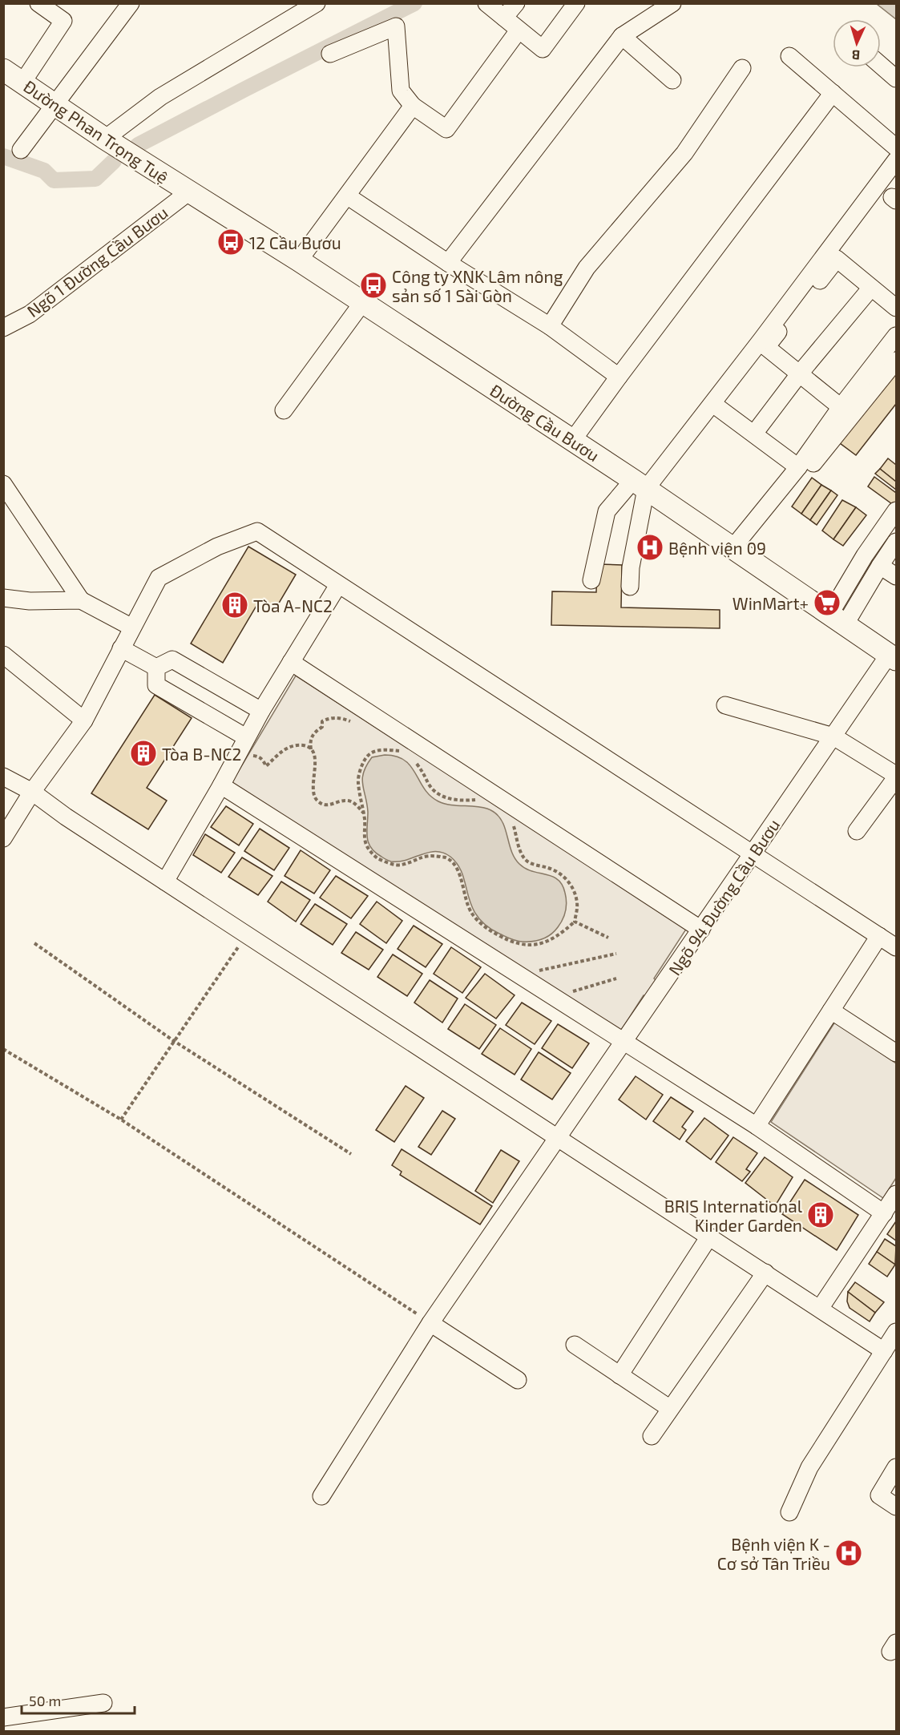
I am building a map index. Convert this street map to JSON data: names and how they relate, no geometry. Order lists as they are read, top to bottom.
{
  "streets": {
    "main road": ["Đường Phan Trọng Tuệ", "Đường Cầu Bươu"],
    "street": ["Ngõ 1 Đường Cầu Bươu", "Ngõ 94 Đường Cầu Bươu"]
  },
  "crossings": [
    ["Đường Phan Trọng Tuệ", "Ngõ 1 Đường Cầu Bươu"],
    ["Đường Phan Trọng Tuệ", "Đường Cầu Bươu"],
    ["Ngõ 1 Đường Cầu Bươu", "Đường Cầu Bươu"],
    ["Đường Cầu Bươu", "Ngõ 94 Đường Cầu Bươu"]
  ],
  "places": {
    "bus stop": ["12 Cầu Bươu", "Công ty XNK Lâm nông sản số 1 Sài Gòn"],
    "hospital": ["Bệnh viện 09", "Bệnh viện K - Cơ sở Tân Triều"],
    "supermarket": ["WinMart+"],
    "building": ["Tòa A-NC2", "Tòa B-NC2", "BRIS International Kinder Garden"]
  },
  "scale_bar": "50 m",
  "north": "bottom"
}
